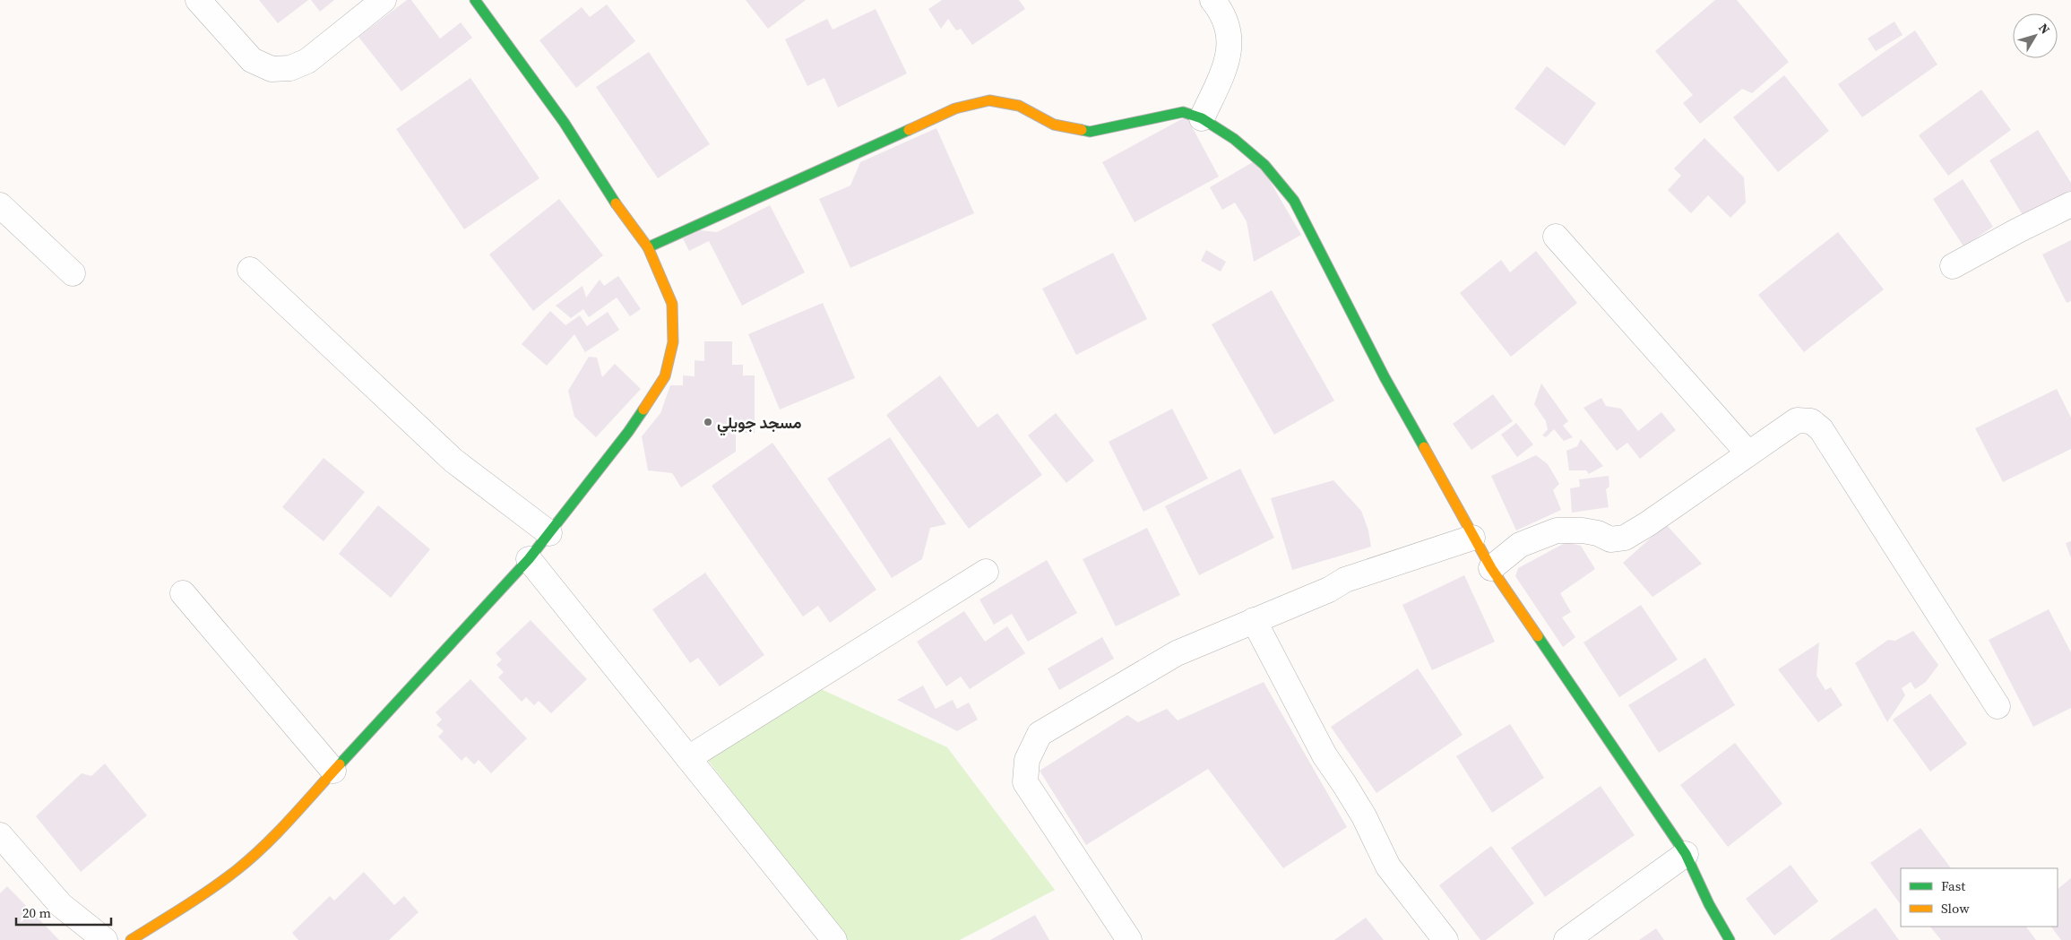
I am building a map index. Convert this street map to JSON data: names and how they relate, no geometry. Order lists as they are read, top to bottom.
{
  "places": ["مسجد جويلي"],
  "legend": ["Fast", "Slow"],
  "scale_bar": "20 m",
  "north": "top right"
}
